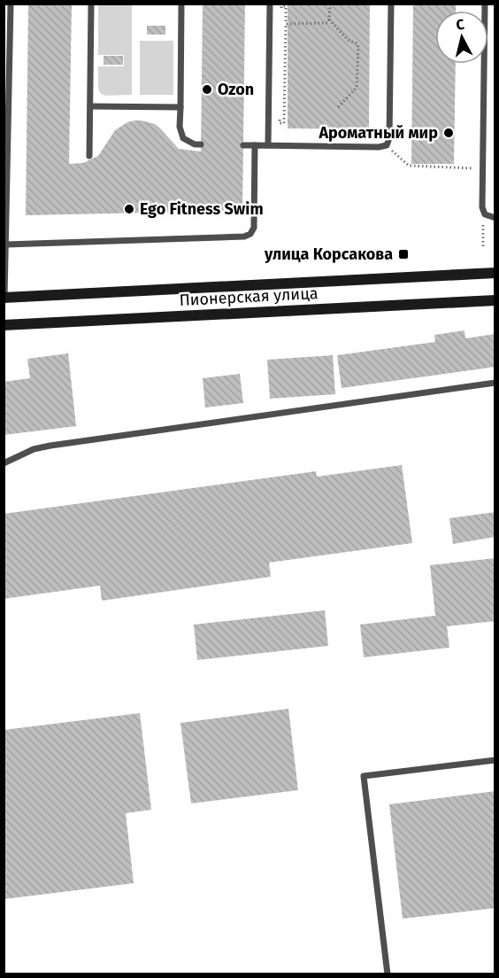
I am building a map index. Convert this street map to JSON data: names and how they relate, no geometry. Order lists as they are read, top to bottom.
{
  "streets": {
    "main road": ["Пионерская улица"]
  },
  "places": {
    "other": ["Ozon", "Ароматный мир", "Ego Fitness Swim"],
    "transit": ["улица Корсакова"]
  },
  "north": "top"
}
